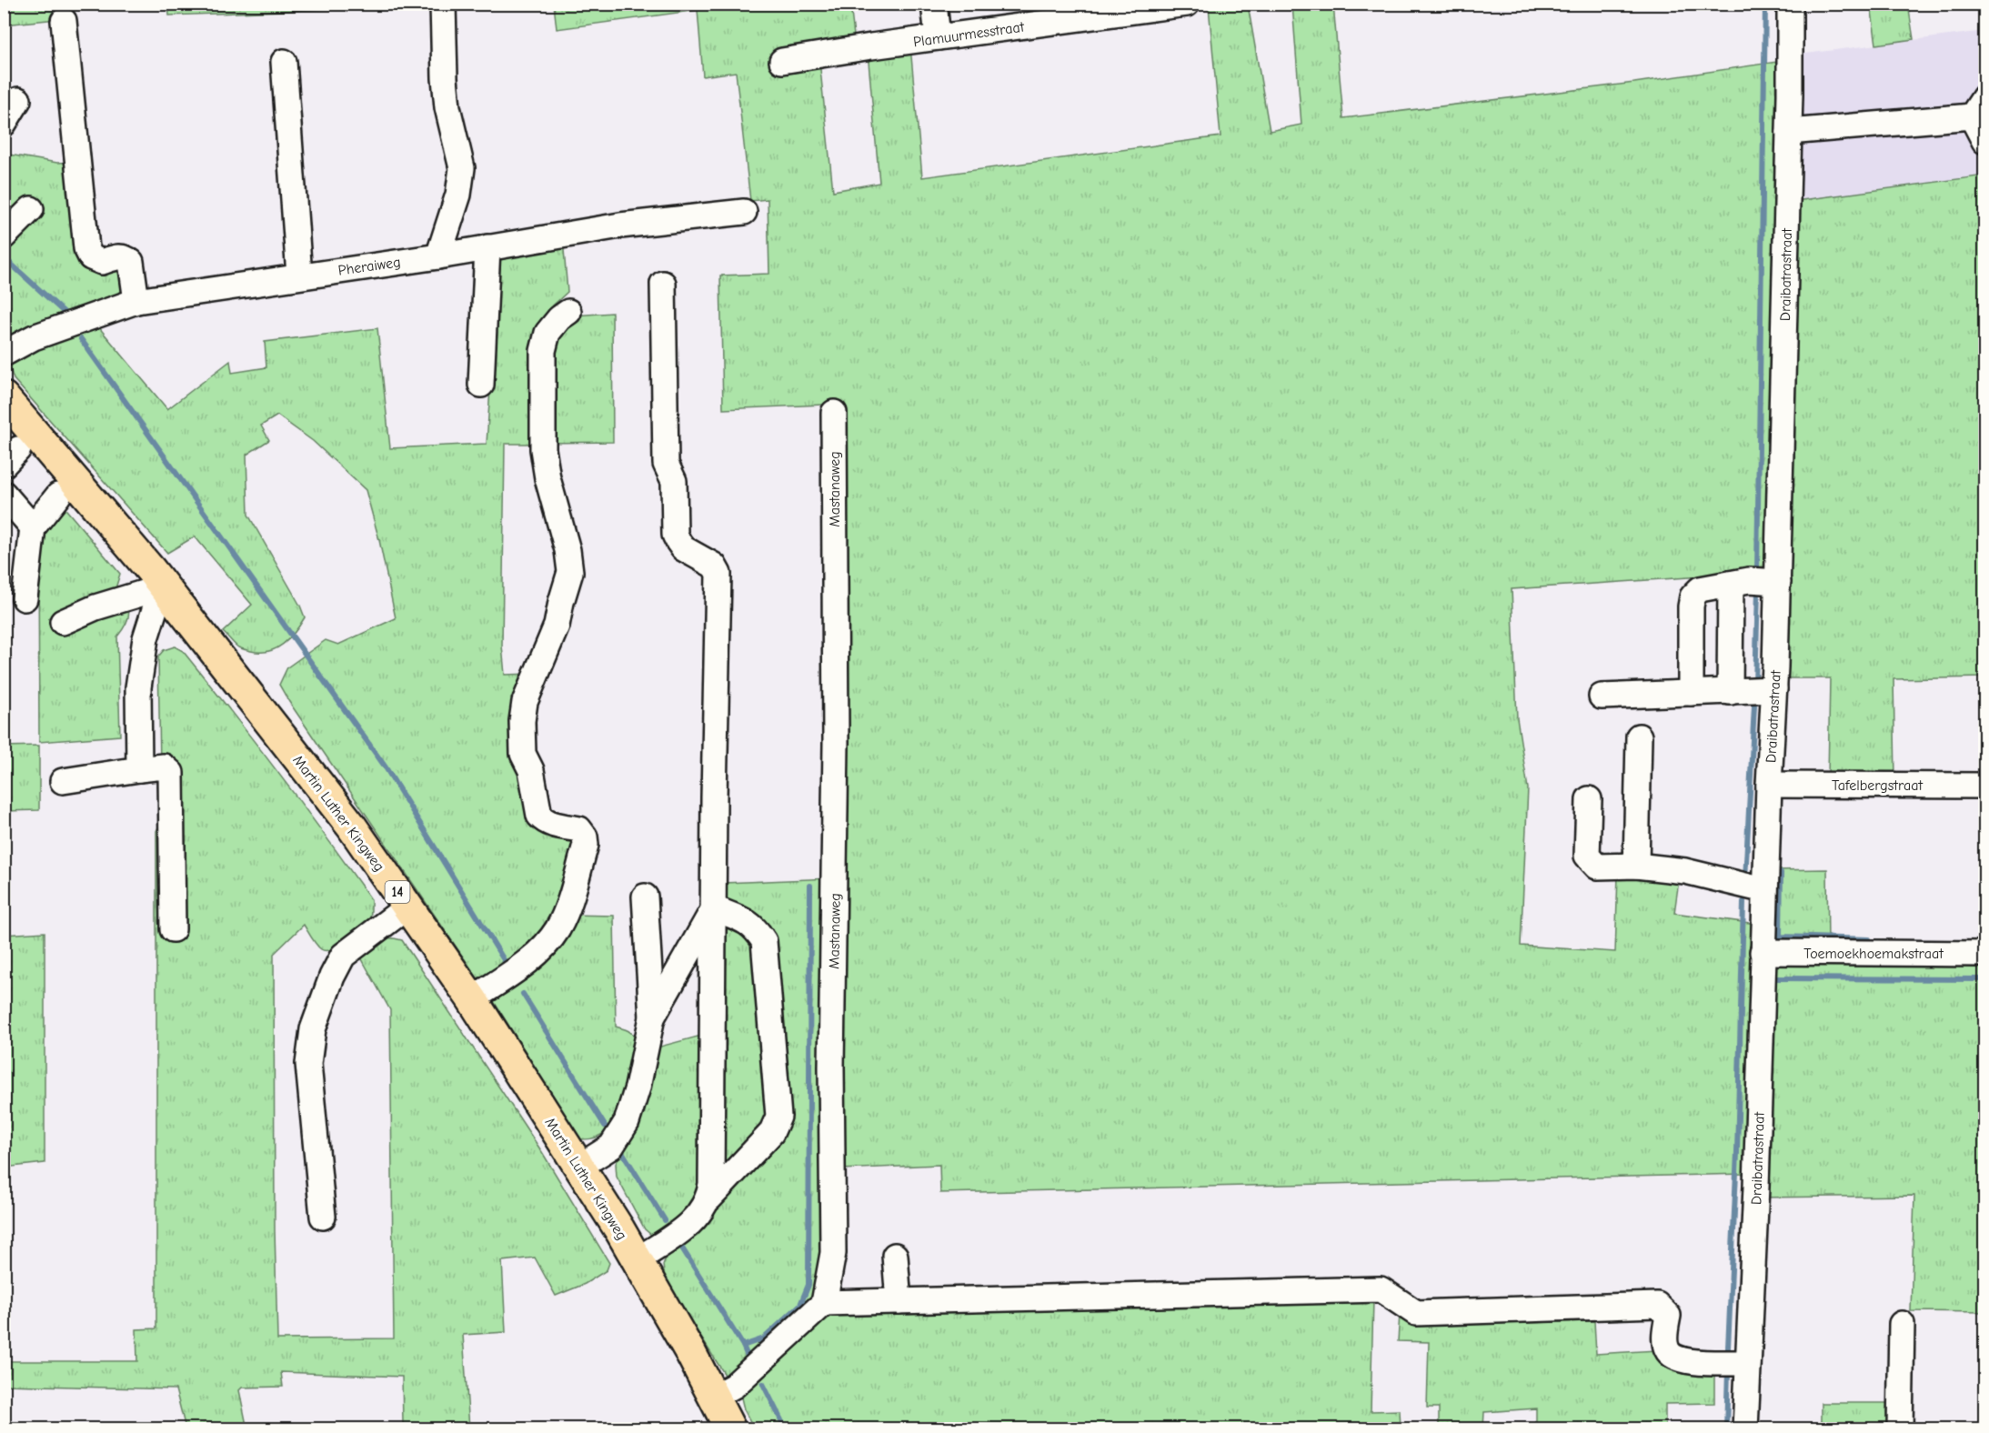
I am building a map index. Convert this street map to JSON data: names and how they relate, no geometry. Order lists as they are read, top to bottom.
{
  "streets": {
    "main road": ["Martin Luther Kingweg", "14"],
    "street": [
      "Plamuurmesstraat",
      "Pheraiweg",
      "Draibatrastraat",
      "Mastanaweg",
      "Tafelbergstraat",
      "Toemoekhoemakstraat"
    ]
  },
  "crossings": [
    ["Draibatrastraat", "Tafelbergstraat"],
    ["Draibatrastraat", "Toemoekhoemakstraat"]
  ]
}
